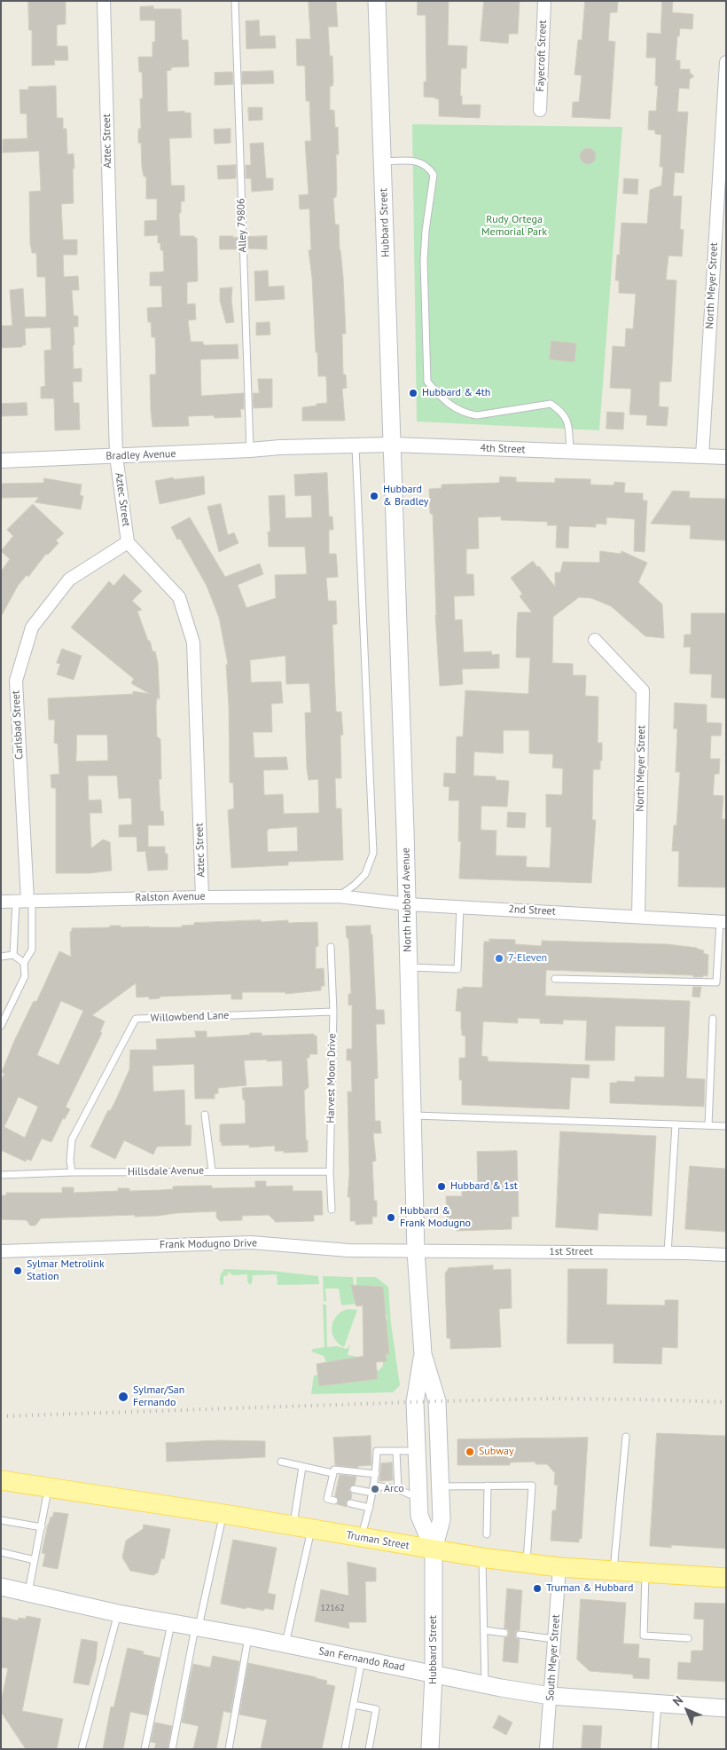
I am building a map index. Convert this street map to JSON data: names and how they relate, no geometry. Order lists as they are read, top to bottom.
{
  "streets": {
    "main road": [
      "Hubbard Street",
      "North Hubbard Avenue",
      "Truman Street",
      "San Fernando Road"
    ],
    "street": [
      "Fayecroft Street",
      "Aztec Street",
      "North Meyer Street",
      "4th Street",
      "Bradley Avenue",
      "Carlsbad Street",
      "Ralston Avenue",
      "2nd Street",
      "Frank Modugno Drive",
      "1st Street",
      "South Meyer Street"
    ],
    "lane": [
      "Alley 79806",
      "Willowbend Lane",
      "Harvest Moon Drive",
      "Hillsdale Avenue"
    ]
  },
  "crossings": [
    ["Aztec Street", "Bradley Avenue"],
    ["Aztec Street", "Carlsbad Street"],
    ["Aztec Street", "Ralston Avenue"],
    ["Hubbard Street", "4th Street"],
    ["Hubbard Street", "North Hubbard Avenue"],
    ["Hubbard Street", "Truman Street"],
    ["Hubbard Street", "San Fernando Road"],
    ["Alley 79806", "Bradley Avenue"],
    ["North Meyer Street", "4th Street"],
    ["North Meyer Street", "2nd Street"],
    ["4th Street", "Bradley Avenue"],
    ["4th Street", "North Hubbard Avenue"],
    ["Carlsbad Street", "Ralston Avenue"],
    ["Ralston Avenue", "2nd Street"],
    ["North Hubbard Avenue", "2nd Street"],
    ["North Hubbard Avenue", "Frank Modugno Drive"],
    ["North Hubbard Avenue", "1st Street"],
    ["Willowbend Lane", "Harvest Moon Drive"],
    ["Willowbend Lane", "Hillsdale Avenue"],
    ["Harvest Moon Drive", "Hillsdale Avenue"],
    ["Frank Modugno Drive", "1st Street"],
    ["Truman Street", "South Meyer Street"],
    ["South Meyer Street", "San Fernando Road"]
  ],
  "parks": ["Rudy Ortega Memorial Park"],
  "places": [
    "Hubbard & 4th",
    "Hubbard & Bradley",
    "7-Eleven",
    "Hubbard & 1st",
    "Hubbard & Frank Modugno",
    "Sylmar Metrolink Station",
    "Sylmar/San Fernando",
    "Subway",
    "Arco",
    "Truman & Hubbard"
  ],
  "house_numbers": ["12162"],
  "north": "top left"
}
